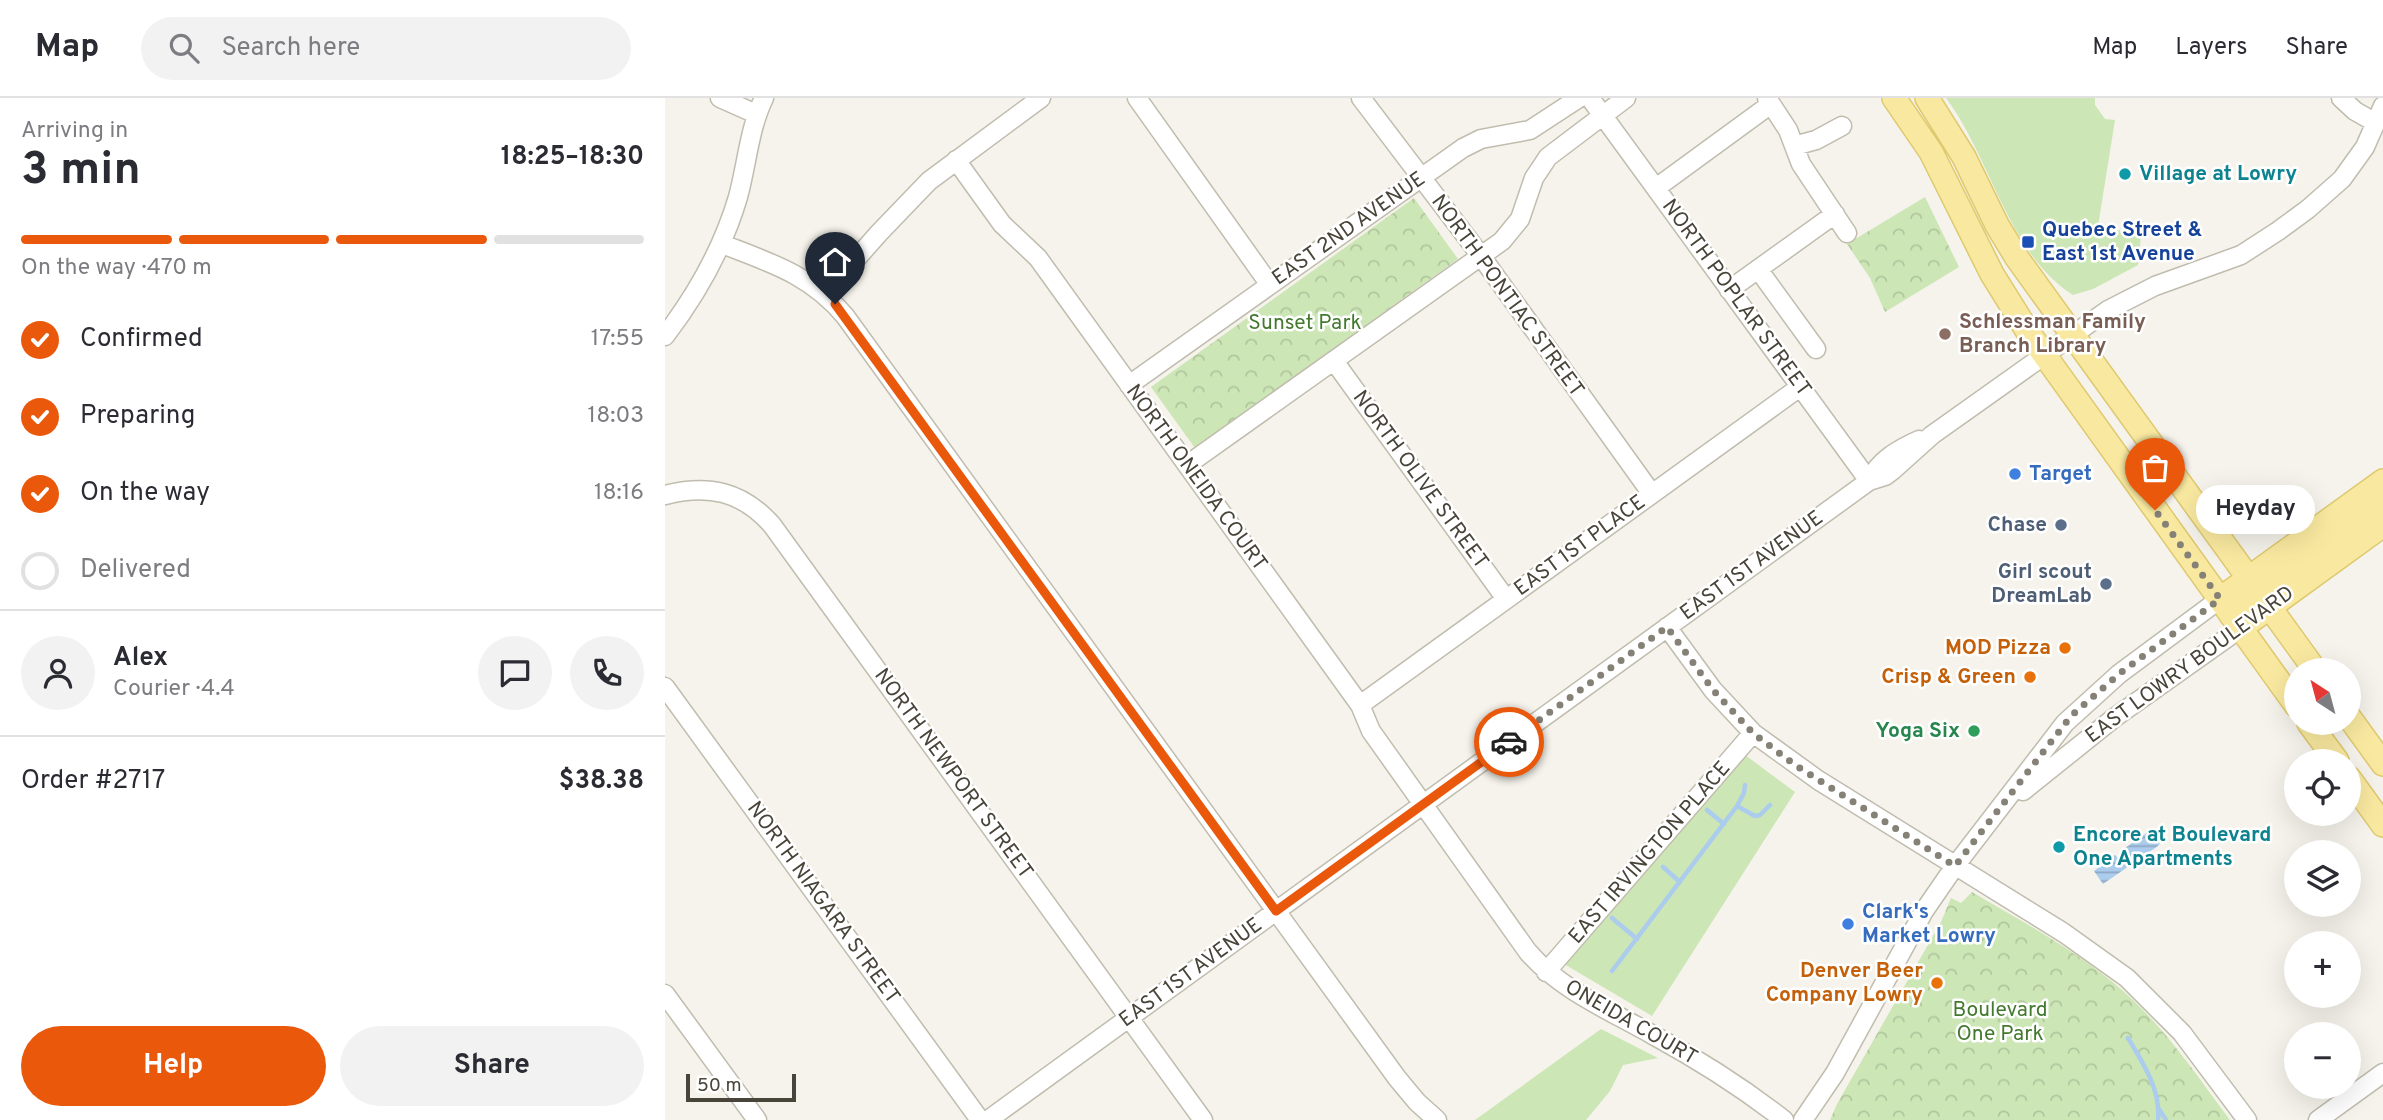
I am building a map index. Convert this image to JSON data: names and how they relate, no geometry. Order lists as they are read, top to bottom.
{
  "streets": {
    "main road": ["EAST LOWRY BOULEVARD"],
    "street": [
      "EAST 2ND AVENUE",
      "NORTH PONTIAC STREET",
      "NORTH POPLAR STREET",
      "NORTH ONEIDA COURT",
      "NORTH OLIVE STREET",
      "EAST 1ST PLACE",
      "EAST 1ST AVENUE",
      "NORTH NEWPORT STREET",
      "EAST IRVINGTON PLACE",
      "NORTH NIAGARA STREET",
      "ONEIDA COURT"
    ]
  },
  "crossings": [
    ["EAST 2ND AVENUE", "NORTH PONTIAC STREET"],
    ["EAST 2ND AVENUE", "NORTH ONEIDA COURT"],
    ["NORTH PONTIAC STREET", "EAST 1ST PLACE"],
    ["NORTH POPLAR STREET", "EAST 1ST PLACE"],
    ["NORTH POPLAR STREET", "EAST 1ST AVENUE"],
    ["NORTH ONEIDA COURT", "EAST 1ST PLACE"],
    ["NORTH ONEIDA COURT", "EAST 1ST AVENUE"],
    ["NORTH ONEIDA COURT", "ONEIDA COURT"],
    ["NORTH OLIVE STREET", "EAST 1ST PLACE"],
    ["EAST 1ST AVENUE", "NORTH NEWPORT STREET"],
    ["EAST 1ST AVENUE", "ONEIDA COURT"],
    ["EAST IRVINGTON PLACE", "ONEIDA COURT"]
  ],
  "parks": ["Sunset Park", "Boulevard One Park"],
  "places": {
    "other": [
      "Village at Lowry",
      "Schlessman Family Branch Library",
      "Target",
      "Heyday",
      "Chase",
      "Girl scout DreamLab",
      "MOD Pizza",
      "Crisp & Green",
      "Yoga Six",
      "Encore at Boulevard One Apartments",
      "Clark's Market Lowry",
      "Denver Beer Company Lowry"
    ],
    "transit": ["Quebec Street & East 1st Avenue"]
  },
  "scale_bar": "50 m",
  "north": "top left",
  "page": {
    "header": "Map",
    "search": "Search here",
    "nav": ["Map", "Layers", "Share"],
    "heading": ["3 min", "Arriving in", "18:25–18:30"],
    "panel": [
      "Alex",
      "Courier · 4.4",
      "Order #2717",
      "$38.38"
    ],
    "bar": "On the way · 470 m",
    "list": [
      ["Confirmed", "17:55"],
      ["Preparing", "18:03"],
      ["On the way", "18:16"],
      "Delivered"
    ],
    "bubble": "Heyday",
    "map_buttons": ["+", "−"],
    "buttons": ["Help", "Share"],
    "scale": "50 m"
  }
}
